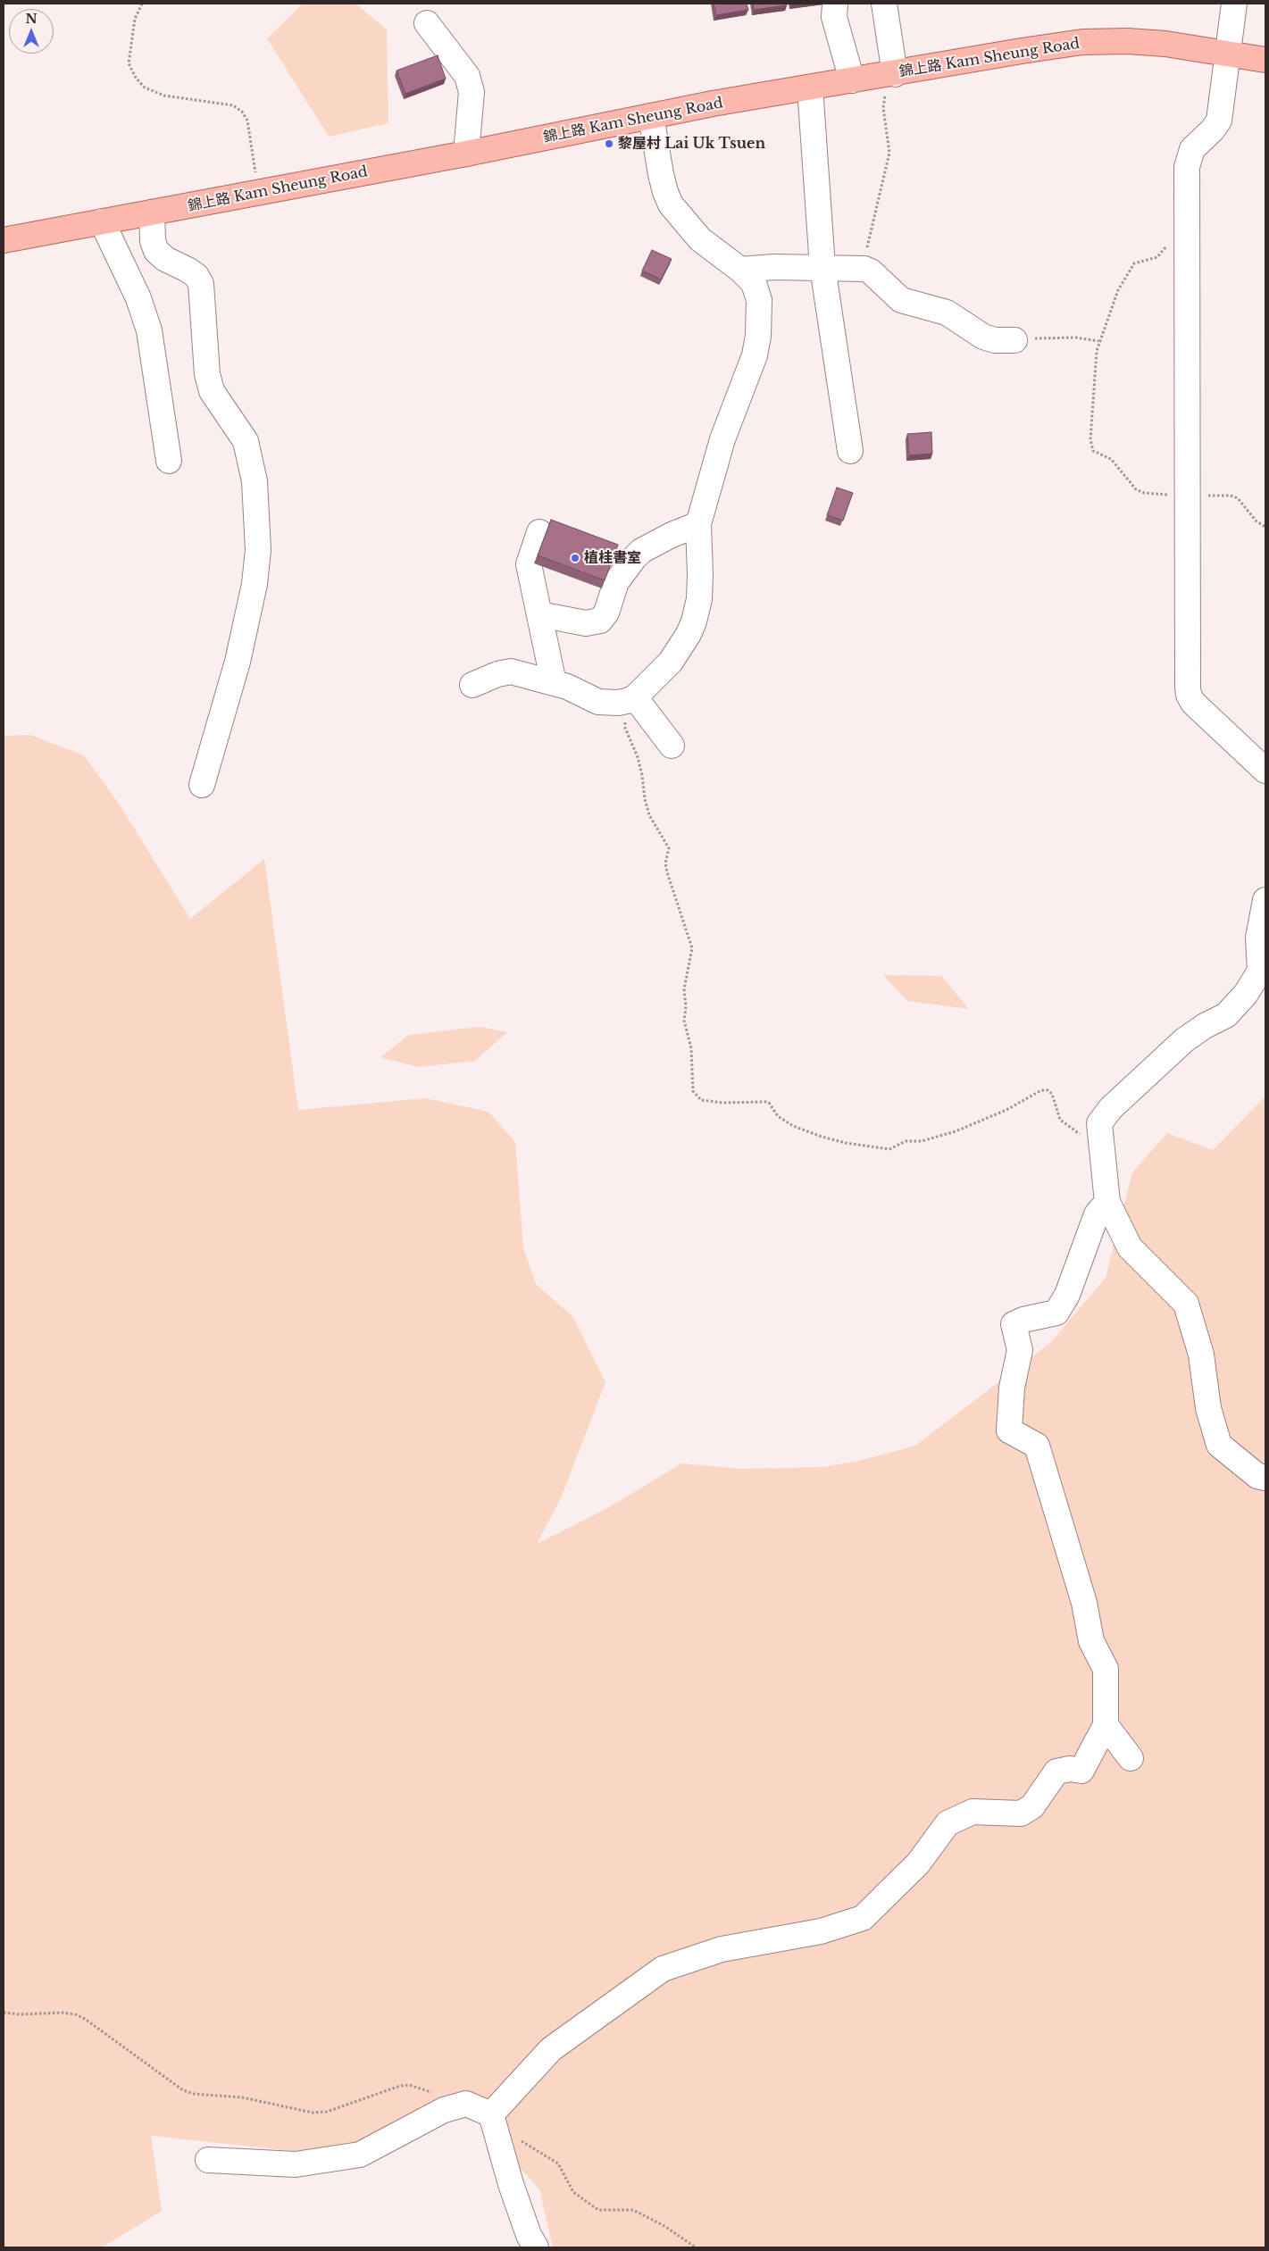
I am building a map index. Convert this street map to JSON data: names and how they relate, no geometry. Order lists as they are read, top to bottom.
{
  "streets": {
    "main road": ["錦上路 Kam Sheung Road"]
  },
  "places": ["黎屋村 Lai Uk Tsuen", "植桂書室"],
  "north": "top"
}
